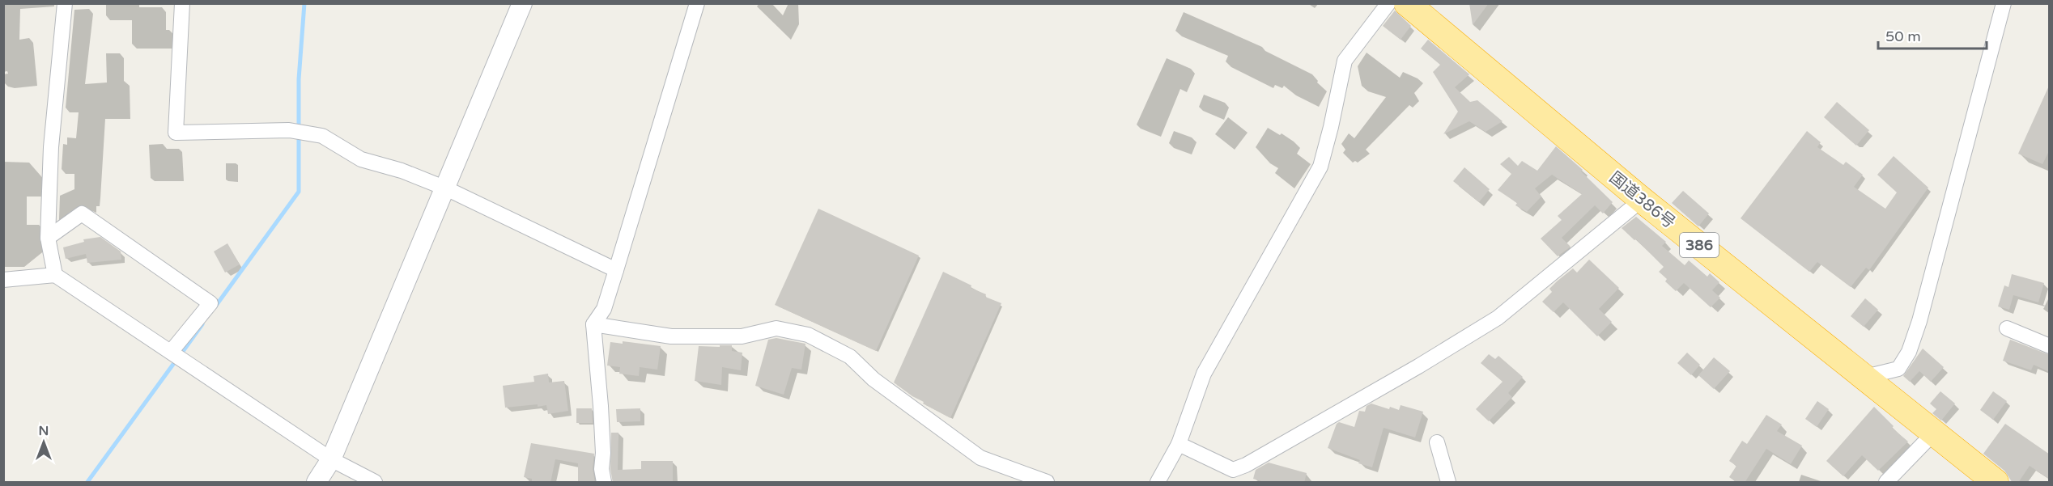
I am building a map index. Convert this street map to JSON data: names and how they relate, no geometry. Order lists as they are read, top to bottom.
{
  "streets": {
    "highway": ["国道386号", "386"]
  },
  "scale_bar": "50 m",
  "north": "top"
}
